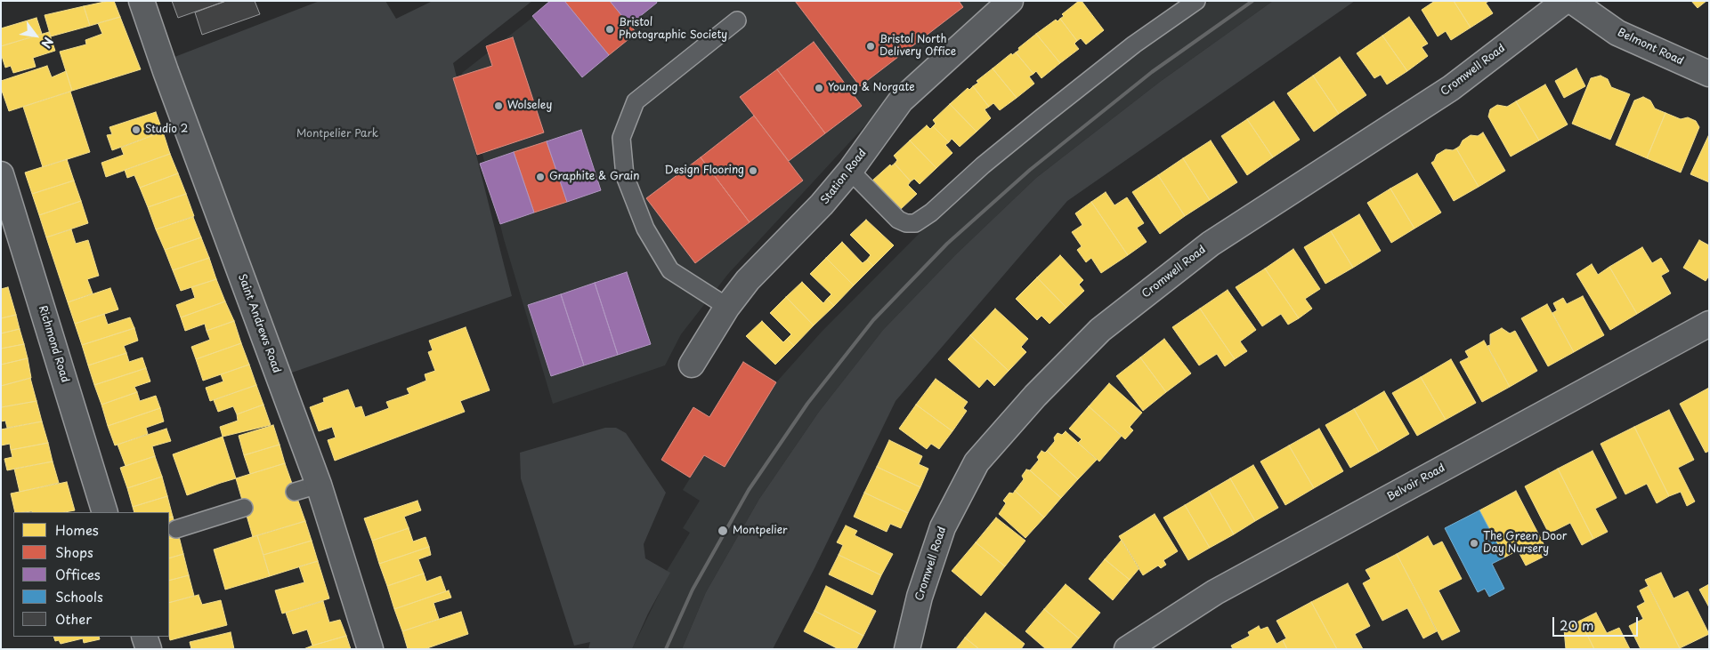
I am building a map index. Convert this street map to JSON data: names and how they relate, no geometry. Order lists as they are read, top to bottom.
{
  "streets": {
    "street": [
      "Belmont Road",
      "Cromwell Road",
      "Station Road",
      "Saint Andrews Road",
      "Richmond Road",
      "Belvoir Road"
    ]
  },
  "parks": ["Montpelier Park"],
  "places": [
    "Bristol Photographic Society",
    "Bristol North Delivery Office",
    "Young & Norgate",
    "Wolseley",
    "Studio 2",
    "Design Flooring",
    "Graphite & Grain",
    "Montpelier",
    "The Green Door Day Nursery"
  ],
  "legend": [
    "Homes",
    "Shops",
    "Offices",
    "Schools",
    "Other"
  ],
  "scale_bar": "20 m",
  "north": "bottom right"
}
